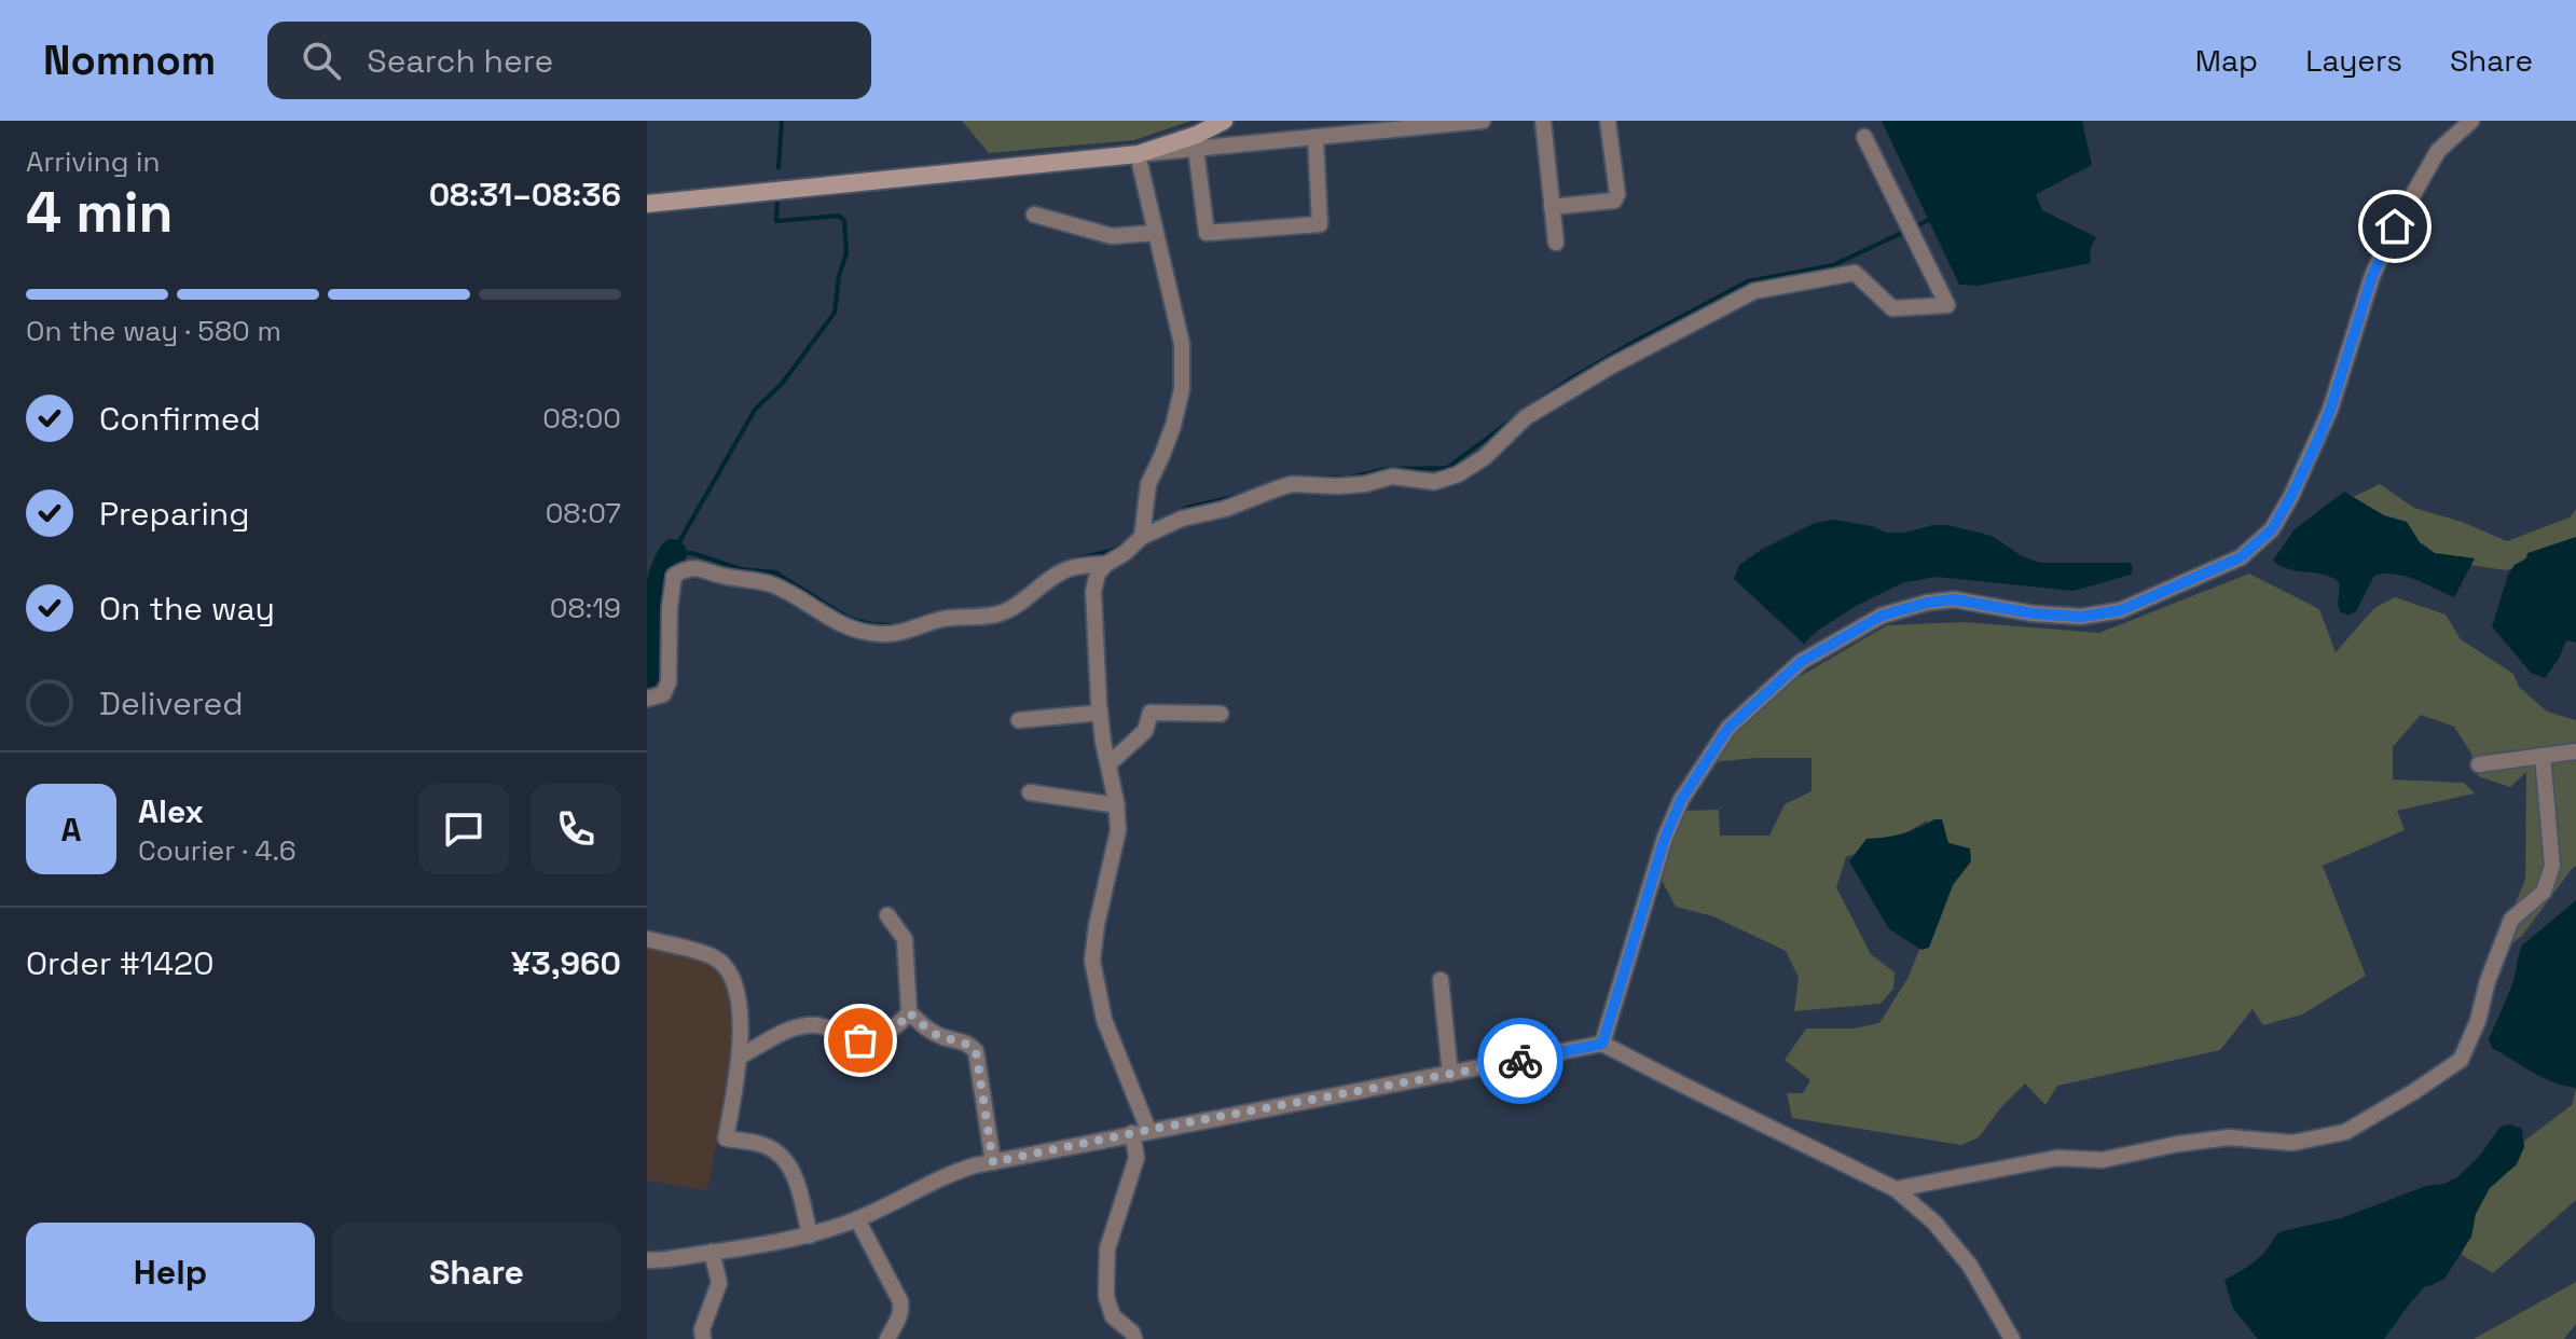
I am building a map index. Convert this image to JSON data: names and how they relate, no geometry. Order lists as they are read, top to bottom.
{
  "page": {
    "header": "Nomnom",
    "search": "Search here",
    "nav": ["Map", "Layers", "Share"],
    "heading": ["4 min", "Arriving in", "08:31–08:36"],
    "panel": [
      "Alex",
      "Courier · 4.6",
      "Order #1420",
      "¥3,960"
    ],
    "bar": "On the way · 580 m",
    "list": [
      ["Confirmed", "08:00"],
      ["Preparing", "08:07"],
      ["On the way", "08:19"],
      "Delivered"
    ],
    "round": "A",
    "buttons": ["Help", "Share"]
  }
}
